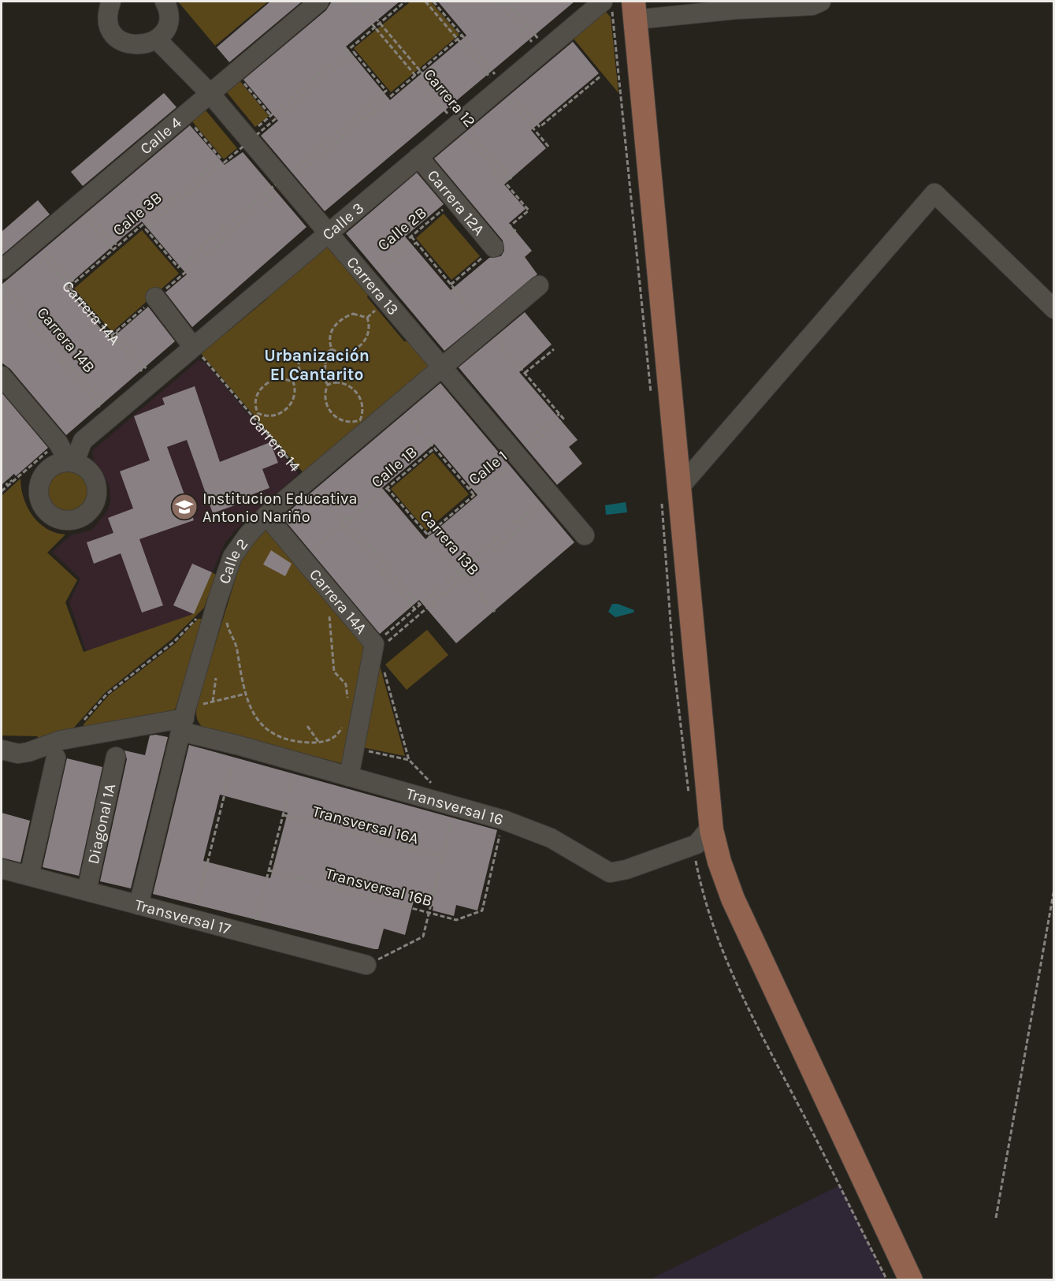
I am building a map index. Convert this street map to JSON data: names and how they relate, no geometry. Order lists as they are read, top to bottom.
{
  "streets": {
    "street": [
      "Calle 4",
      "Carrera 12A",
      "Calle 3",
      "Carrera 13",
      "Carrera 14A",
      "Calle 2",
      "Transversal 16",
      "Diagonal 1A",
      "Transversal 17"
    ],
    "path": [
      "Carrera 12",
      "Calle 3B",
      "Calle 2B",
      "Carrera 14B",
      "Carrera 14",
      "Calle 1B",
      "Calle 1",
      "Carrera 13B",
      "Transversal 16A",
      "Transversal 16B"
    ]
  },
  "crossings": [
    ["Carrera 12", "Carrera 12A"],
    ["Carrera 12", "Calle 3"],
    ["Calle 4", "Calle 3B"],
    ["Calle 4", "Carrera 13"],
    ["Calle 4", "Carrera 14A"],
    ["Carrera 12A", "Calle 3"],
    ["Carrera 12A", "Calle 2B"],
    ["Calle 3B", "Carrera 14A"],
    ["Calle 3", "Carrera 13"],
    ["Calle 3", "Carrera 14A"],
    ["Calle 3", "Carrera 14B"],
    ["Calle 3", "Carrera 14"],
    ["Calle 2B", "Carrera 13"],
    ["Carrera 13", "Calle 1"],
    ["Carrera 13", "Calle 2"],
    ["Carrera 14A", "Calle 1B"],
    ["Carrera 14A", "Calle 2"],
    ["Carrera 14", "Calle 1B"],
    ["Carrera 14", "Calle 2"],
    ["Calle 1B", "Carrera 13B"],
    ["Calle 1", "Carrera 13B"],
    ["Calle 2", "Transversal 16"],
    ["Calle 2", "Transversal 17"],
    ["Transversal 16", "Transversal 16B"],
    ["Diagonal 1A", "Transversal 17"]
  ],
  "districts": ["Urbanización El Cantarito"],
  "places": {
    "school or university": ["Institucion Educativa Antonio Nariño"]
  }
}
